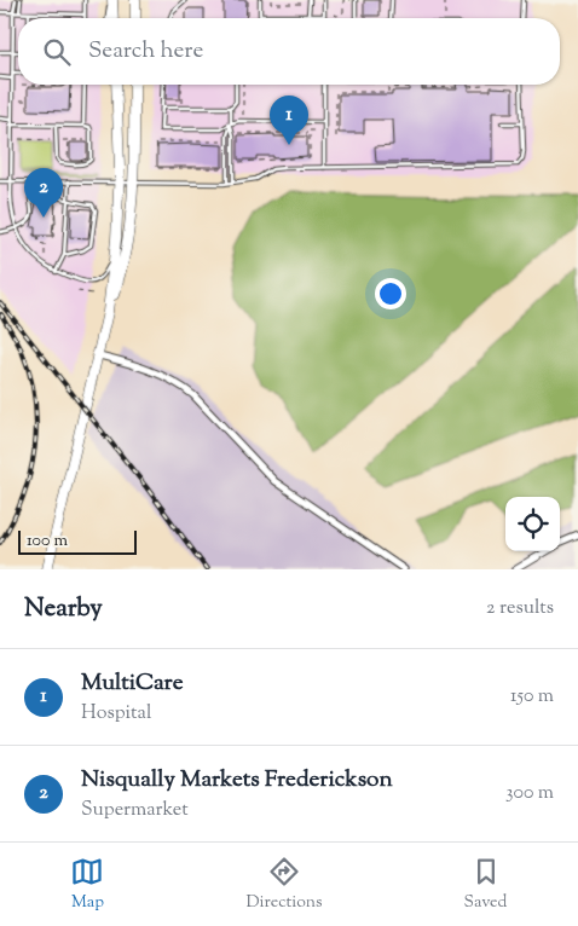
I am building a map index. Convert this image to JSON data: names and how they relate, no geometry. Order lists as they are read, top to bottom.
{
  "scale_bar": "100 m",
  "page": {
    "search": "Search here",
    "pins": ["1", "2"],
    "scale": "100 m",
    "heading": ["Nearby", "2 results"],
    "list": [
      {
        "mark": "1",
        "name": "MultiCare",
        "note": "Hospital",
        "value": "150 m"
      },
      {
        "mark": "2",
        "name": "Nisqually Markets Frederickson",
        "note": "Supermarket",
        "value": "300 m"
      }
    ],
    "nav": ["Map", "Directions", "Saved"]
  }
}
